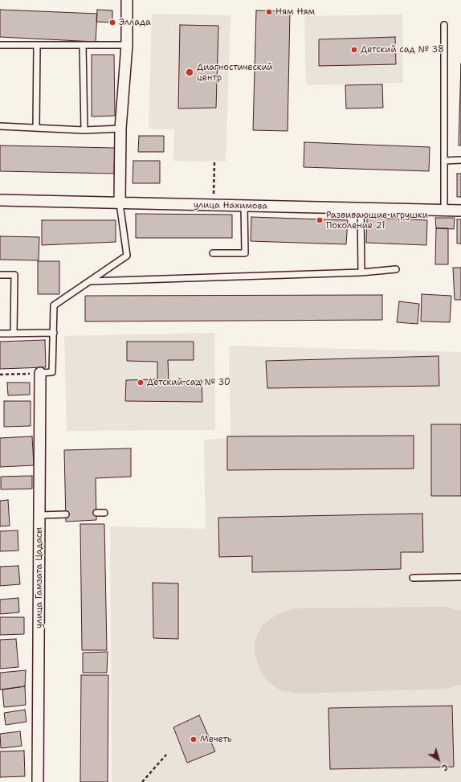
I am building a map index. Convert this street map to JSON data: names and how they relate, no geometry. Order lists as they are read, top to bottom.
{
  "streets": {
    "street": ["улица Нахимова", "улица Гамзата Цадасы"]
  },
  "places": [
    "Ням Ням",
    "Эллада",
    "Детский сад № 38",
    "Диагностический центр",
    "Развивающие игрушки Поколение 21",
    "Детский сад № 30",
    "Мечеть"
  ],
  "north": "bottom right"
}
